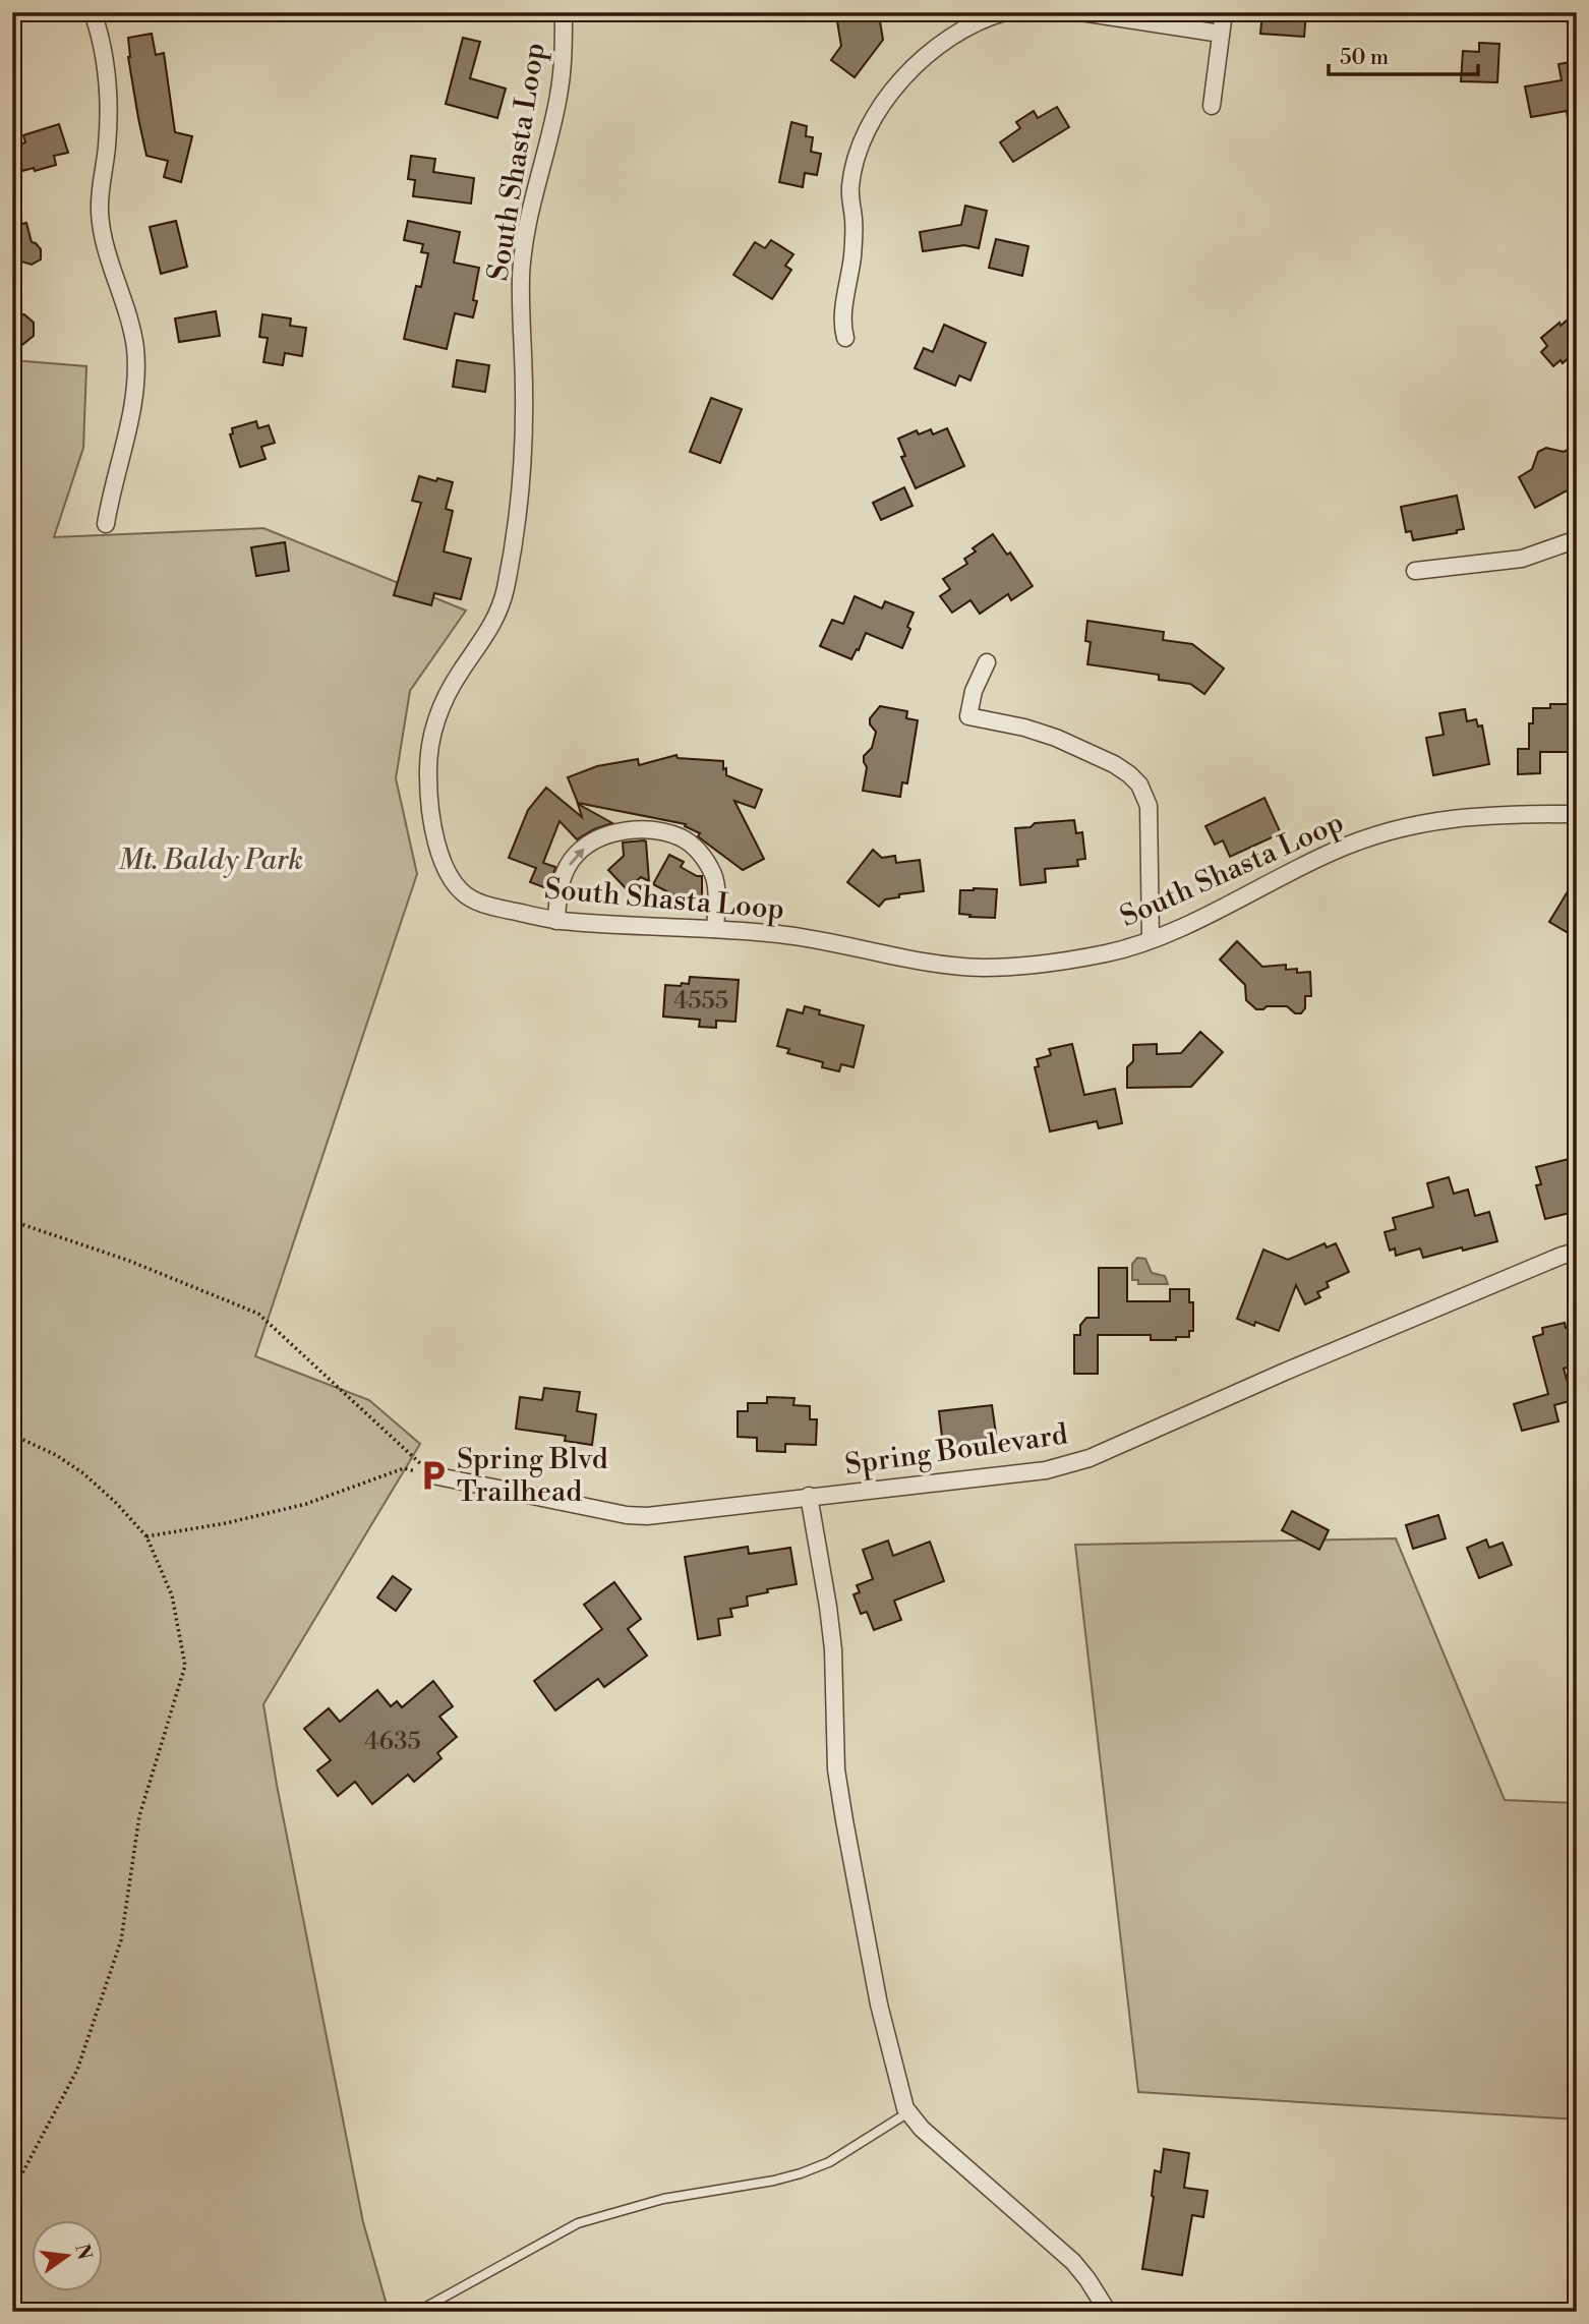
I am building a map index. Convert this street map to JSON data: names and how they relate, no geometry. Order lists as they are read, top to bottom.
{
  "streets": {
    "street": ["South Shasta Loop", "Spring Boulevard"]
  },
  "parks": ["Mt. Baldy Park"],
  "places": {
    "parking": ["Spring Blvd Trailhead"]
  },
  "house_numbers": ["4555", "4635"],
  "scale_bar": "50 m",
  "north": "right"
}
